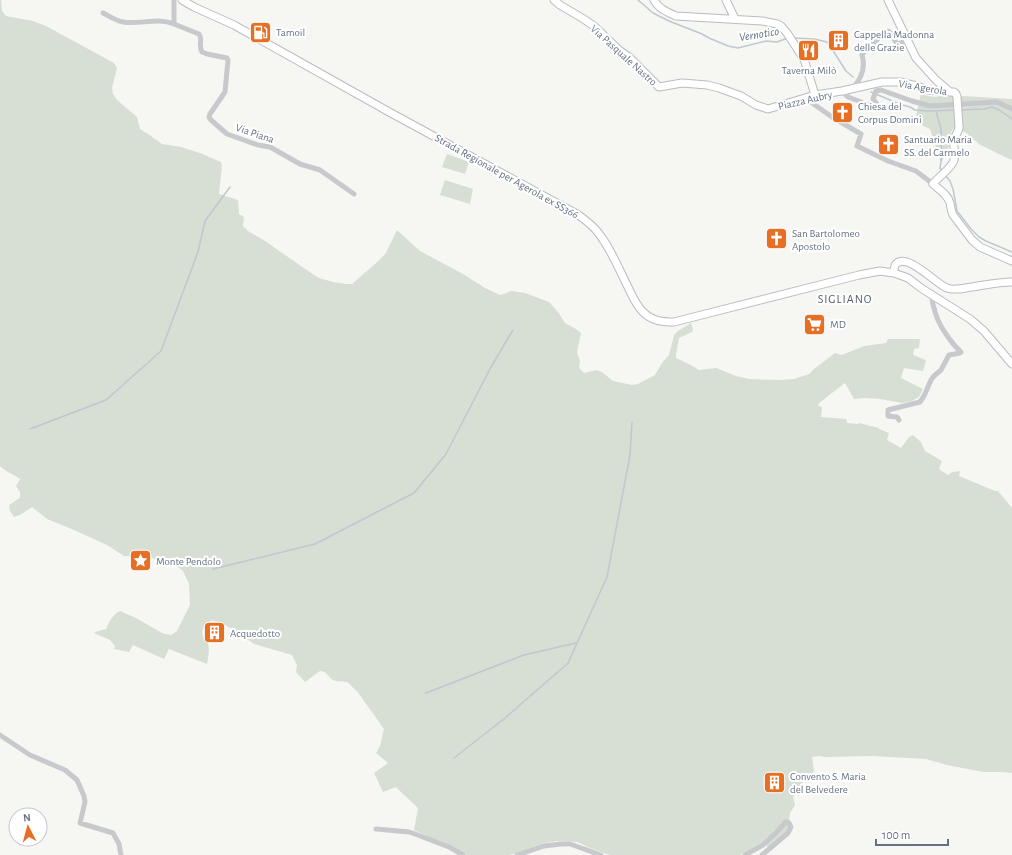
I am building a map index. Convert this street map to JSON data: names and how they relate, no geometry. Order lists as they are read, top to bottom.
{
  "streets": {
    "street": [
      "Via Pasquale Nastro",
      "Via Agerola",
      "Piazza Aubry",
      "Via Piana",
      "Strada Regionale per Agerola ex SS366"
    ]
  },
  "crossings": [
    ["Via Pasquale Nastro", "Piazza Aubry"],
    ["Via Agerola", "Piazza Aubry"]
  ],
  "districts": ["SIGLIANO"],
  "water": ["Vernotico"],
  "places": {
    "fuel station": ["Tamoil"],
    "building": ["Cappella Madonna delle Grazie", "Acquedotto", "Convento S. Maria del Belvedere"],
    "restaurant": ["Taverna Milò"],
    "church": ["Chiesa del Corpus Domini", "Santuario Maria SS. del Carmelo", "San Bartolomeo Apostolo"],
    "supermarket": ["MD"],
    "place": ["Monte Pendolo"]
  },
  "scale_bar": "100 m",
  "north": "top"
}
